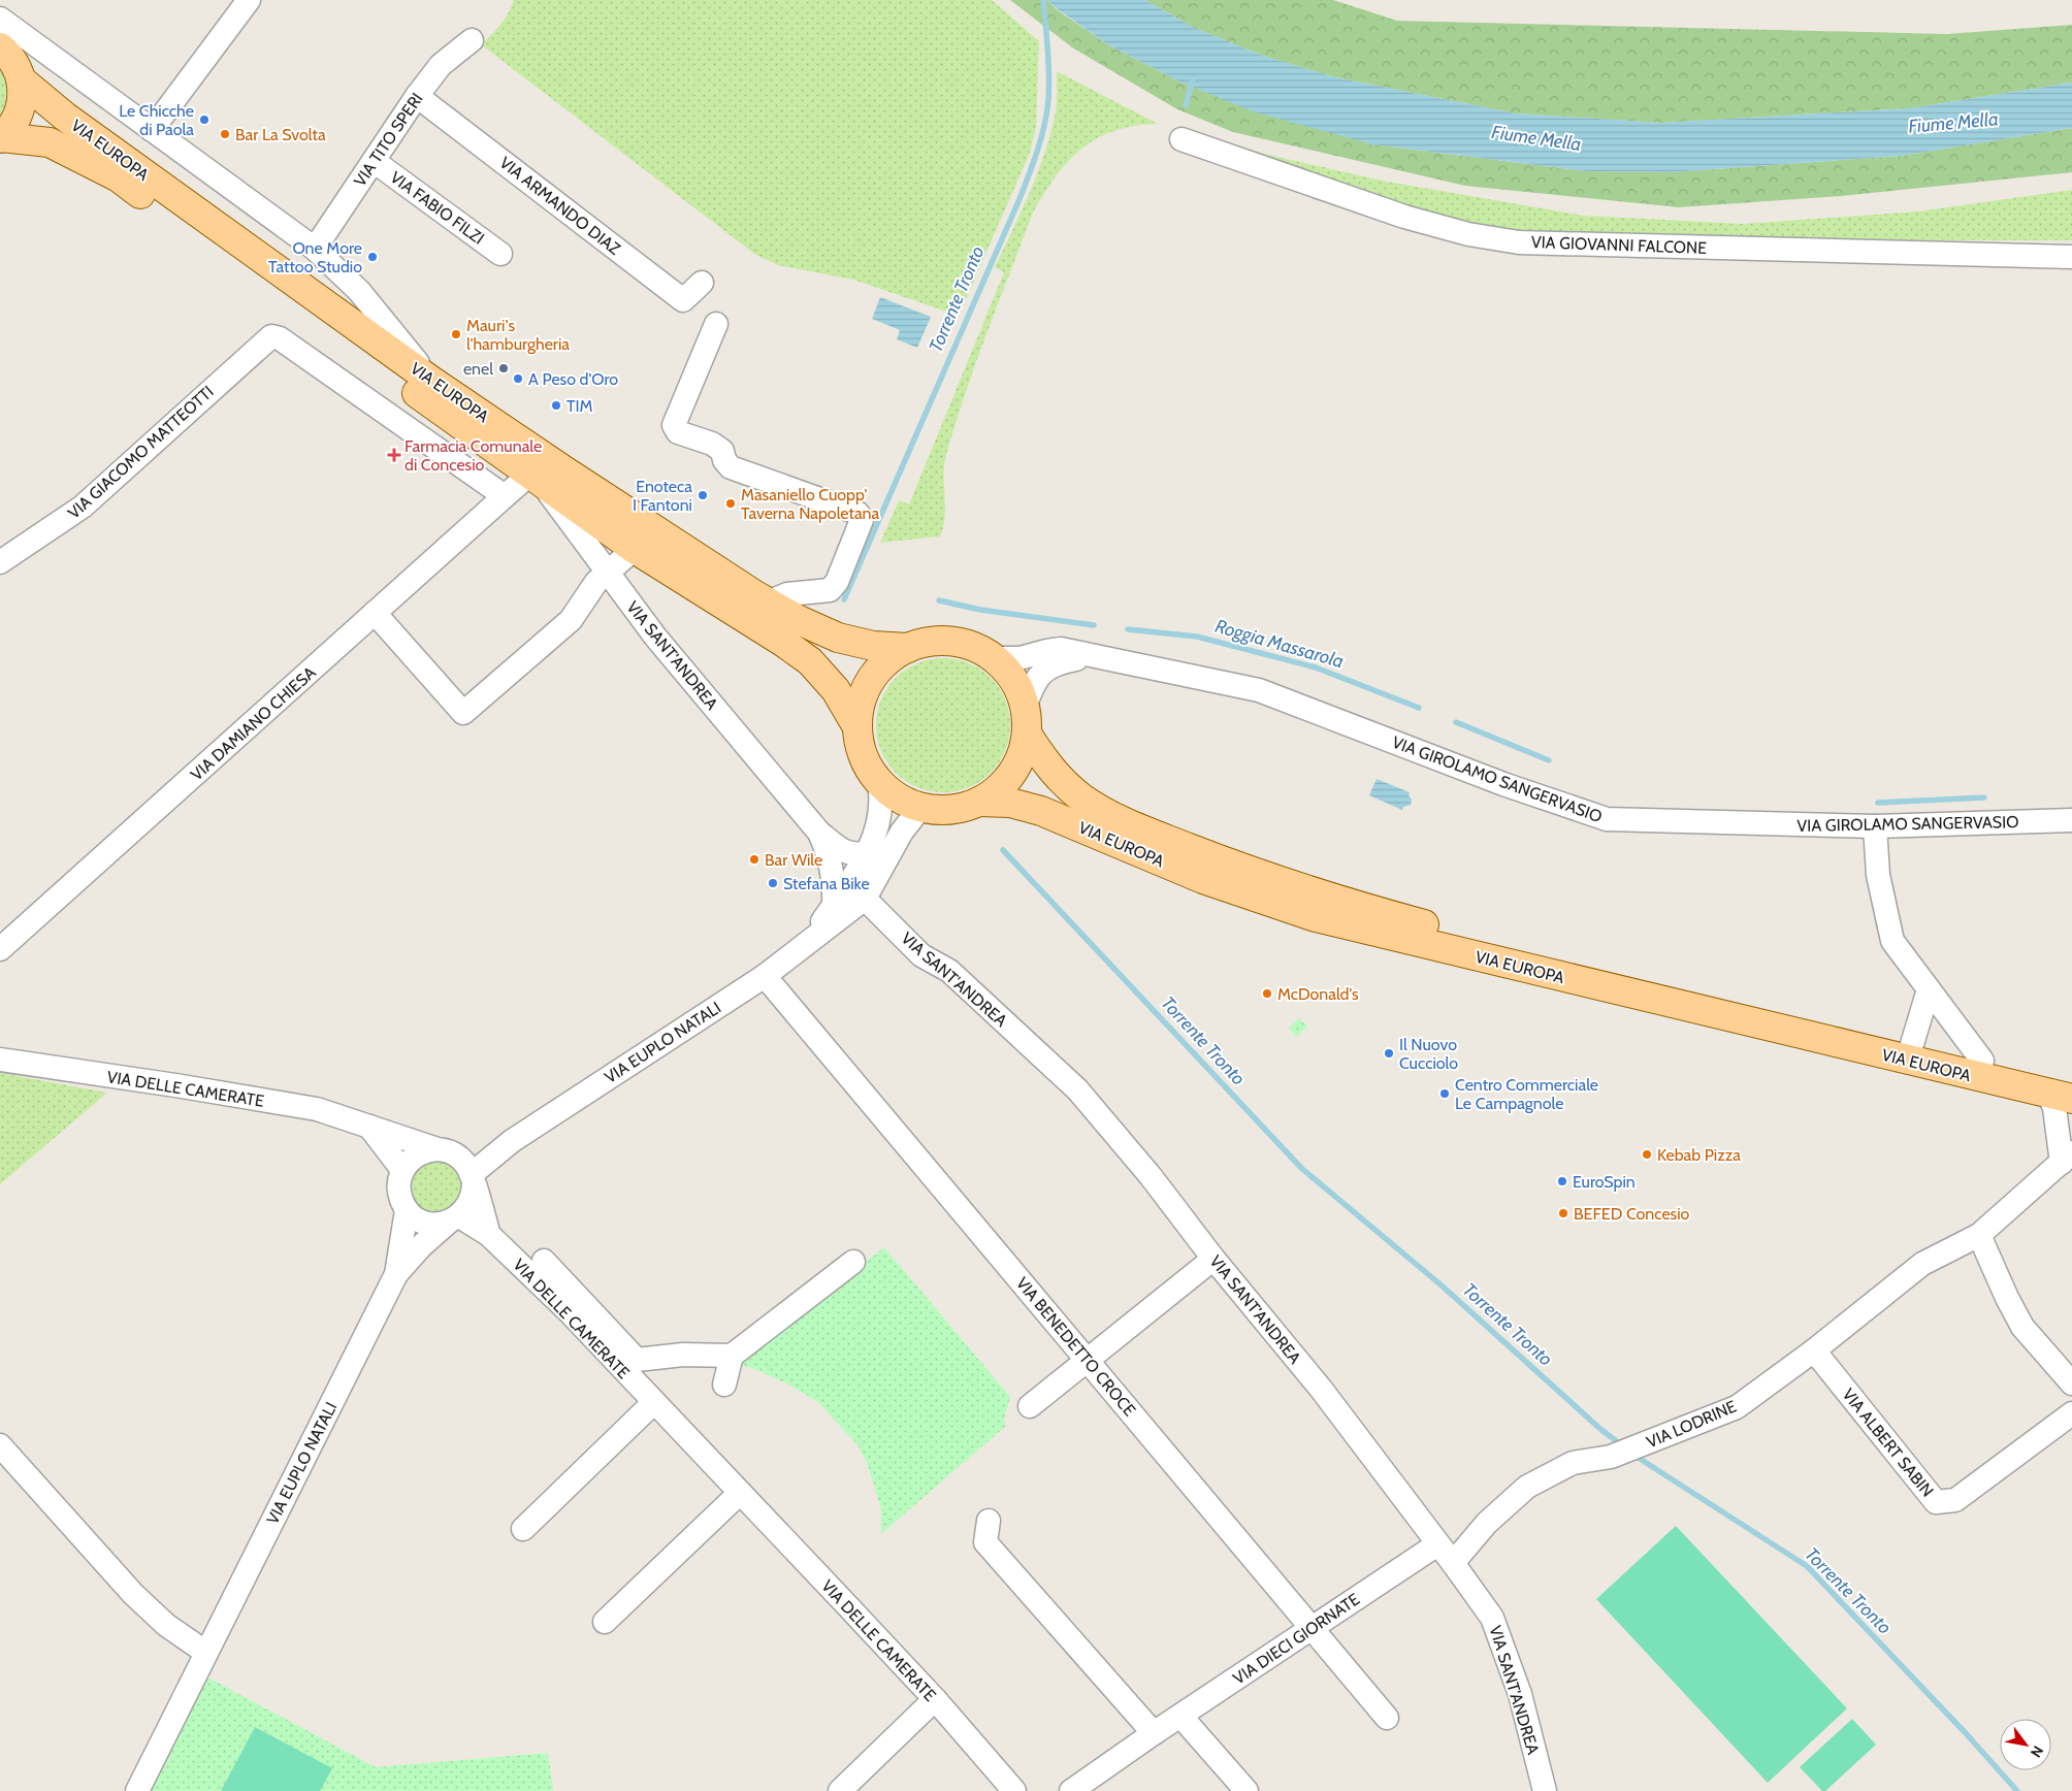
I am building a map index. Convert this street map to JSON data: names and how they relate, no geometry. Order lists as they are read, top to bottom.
{
  "streets": {
    "main road": ["VIA EUROPA"],
    "street": [
      "VIA TITO SPERI",
      "VIA ARMANDO DIAZ",
      "VIA FABIO FILZI",
      "VIA GIOVANNI FALCONE",
      "VIA GIACOMO MATTEOTTI",
      "VIA SANT'ANDREA",
      "VIA DAMIANO CHIESA",
      "VIA GIROLAMO SANGERVASIO",
      "VIA EUPLO NATALI",
      "VIA DELLE CAMERATE",
      "VIA BENEDETTO CROCE",
      "VIA LODRINE",
      "VIA ALBERT SABIN",
      "VIA DIECI GIORNATE"
    ]
  },
  "crossings": [
    ["VIA TITO SPERI", "VIA ARMANDO DIAZ"],
    ["VIA TITO SPERI", "VIA FABIO FILZI"],
    ["VIA EUROPA", "VIA SANT'ANDREA"],
    ["VIA EUROPA", "VIA GIROLAMO SANGERVASIO"],
    ["VIA EUROPA", "VIA EUPLO NATALI"],
    ["VIA GIACOMO MATTEOTTI", "VIA DAMIANO CHIESA"],
    ["VIA SANT'ANDREA", "VIA EUPLO NATALI"],
    ["VIA SANT'ANDREA", "VIA LODRINE"],
    ["VIA SANT'ANDREA", "VIA DIECI GIORNATE"],
    ["VIA GIROLAMO SANGERVASIO", "VIA EUPLO NATALI"],
    ["VIA EUPLO NATALI", "VIA DELLE CAMERATE"],
    ["VIA EUPLO NATALI", "VIA BENEDETTO CROCE"],
    ["VIA BENEDETTO CROCE", "VIA DIECI GIORNATE"],
    ["VIA LODRINE", "VIA ALBERT SABIN"]
  ],
  "water": ["Fiume Mella", "Torrente Tronto", "Roggia Massarola"],
  "places": {
    "other": [
      "Le Chicche di Paola",
      "Bar La Svolta",
      "One More Tattoo Studio",
      "Mauri's l'hamburgheria",
      "enel",
      "A Peso d'Oro",
      "TIM",
      "Enoteca I Fantoni",
      "Masaniello Cuopp' Taverna Napoletana",
      "Bar Wile",
      "Stefana Bike",
      "McDonald's",
      "Il Nuovo Cucciolo",
      "Centro Commerciale Le Campagnole",
      "Kebab Pizza",
      "EuroSpin",
      "BEFED Concesio"
    ],
    "health": ["Farmacia Comunale di Concesio"]
  },
  "north": "bottom right"
}
